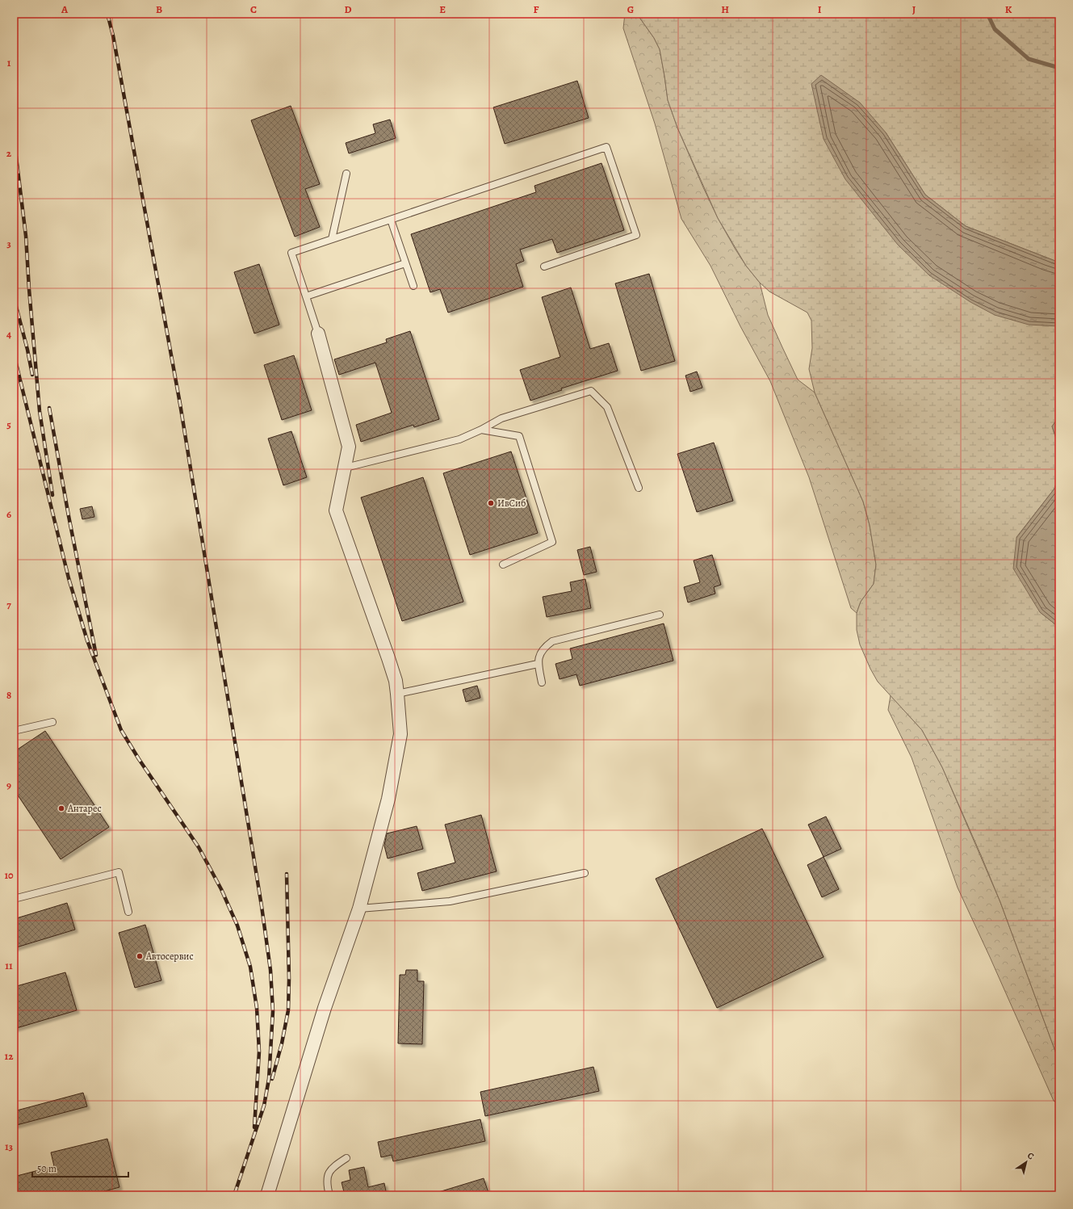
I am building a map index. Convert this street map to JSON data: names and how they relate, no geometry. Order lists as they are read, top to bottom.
{
  "places": ["ИвСиб", "Антарес", "Автосервис"],
  "scale_bar": "50 m",
  "north": "top right",
  "grid": {
    "columns": [
      "A",
      "B",
      "C",
      "D",
      "E",
      "F",
      "G",
      "H",
      "I",
      "J",
      "K"
    ],
    "rows": [
      "1",
      "2",
      "3",
      "4",
      "5",
      "6",
      "7",
      "8",
      "9",
      "10",
      "11",
      "12",
      "13"
    ]
  }
}
